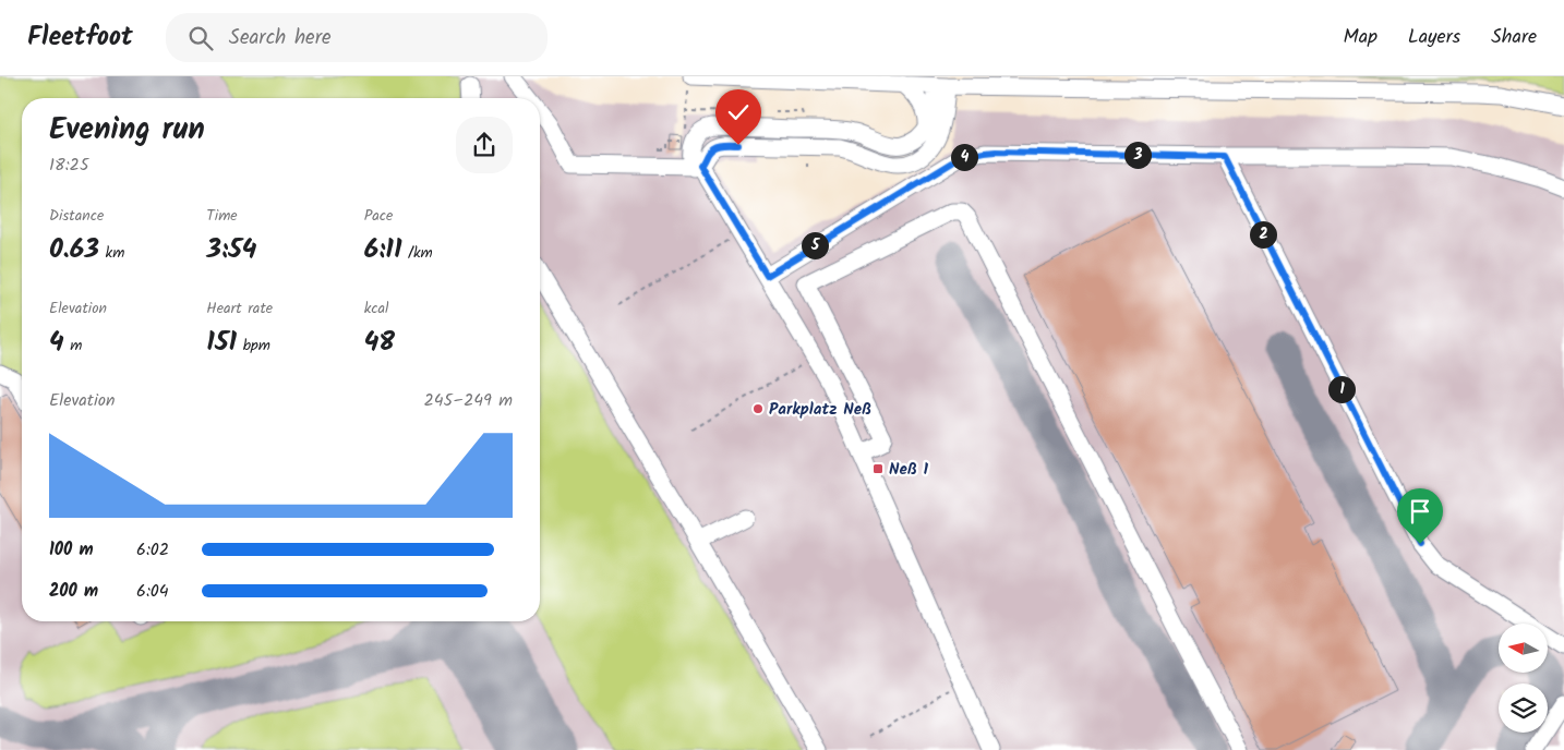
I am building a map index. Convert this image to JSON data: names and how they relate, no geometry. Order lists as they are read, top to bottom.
{
  "places": {
    "other": ["Parkplatz Neß"],
    "transit": ["Neß 1"]
  },
  "north": "left",
  "page": {
    "header": "Fleetfoot",
    "search": "Search here",
    "nav": ["Map", "Layers", "Share"],
    "heading": ["Evening run", "18:25"],
    "pins": [
      "3",
      "4",
      "2",
      "5",
      "1"
    ],
    "stats": [
      ["Distance", "0.63 km"],
      ["Time", "3:54"],
      ["Pace", "6:11 /km"],
      ["Elevation", "4 m"],
      ["Heart rate", "151 bpm"],
      ["kcal", "48"]
    ],
    "chart": ["Elevation", "245–249 m"],
    "list": [
      {
        "name": "100 m",
        "note": "6:02"
      },
      {
        "name": "200 m",
        "note": "6:04"
      }
    ]
  }
}
